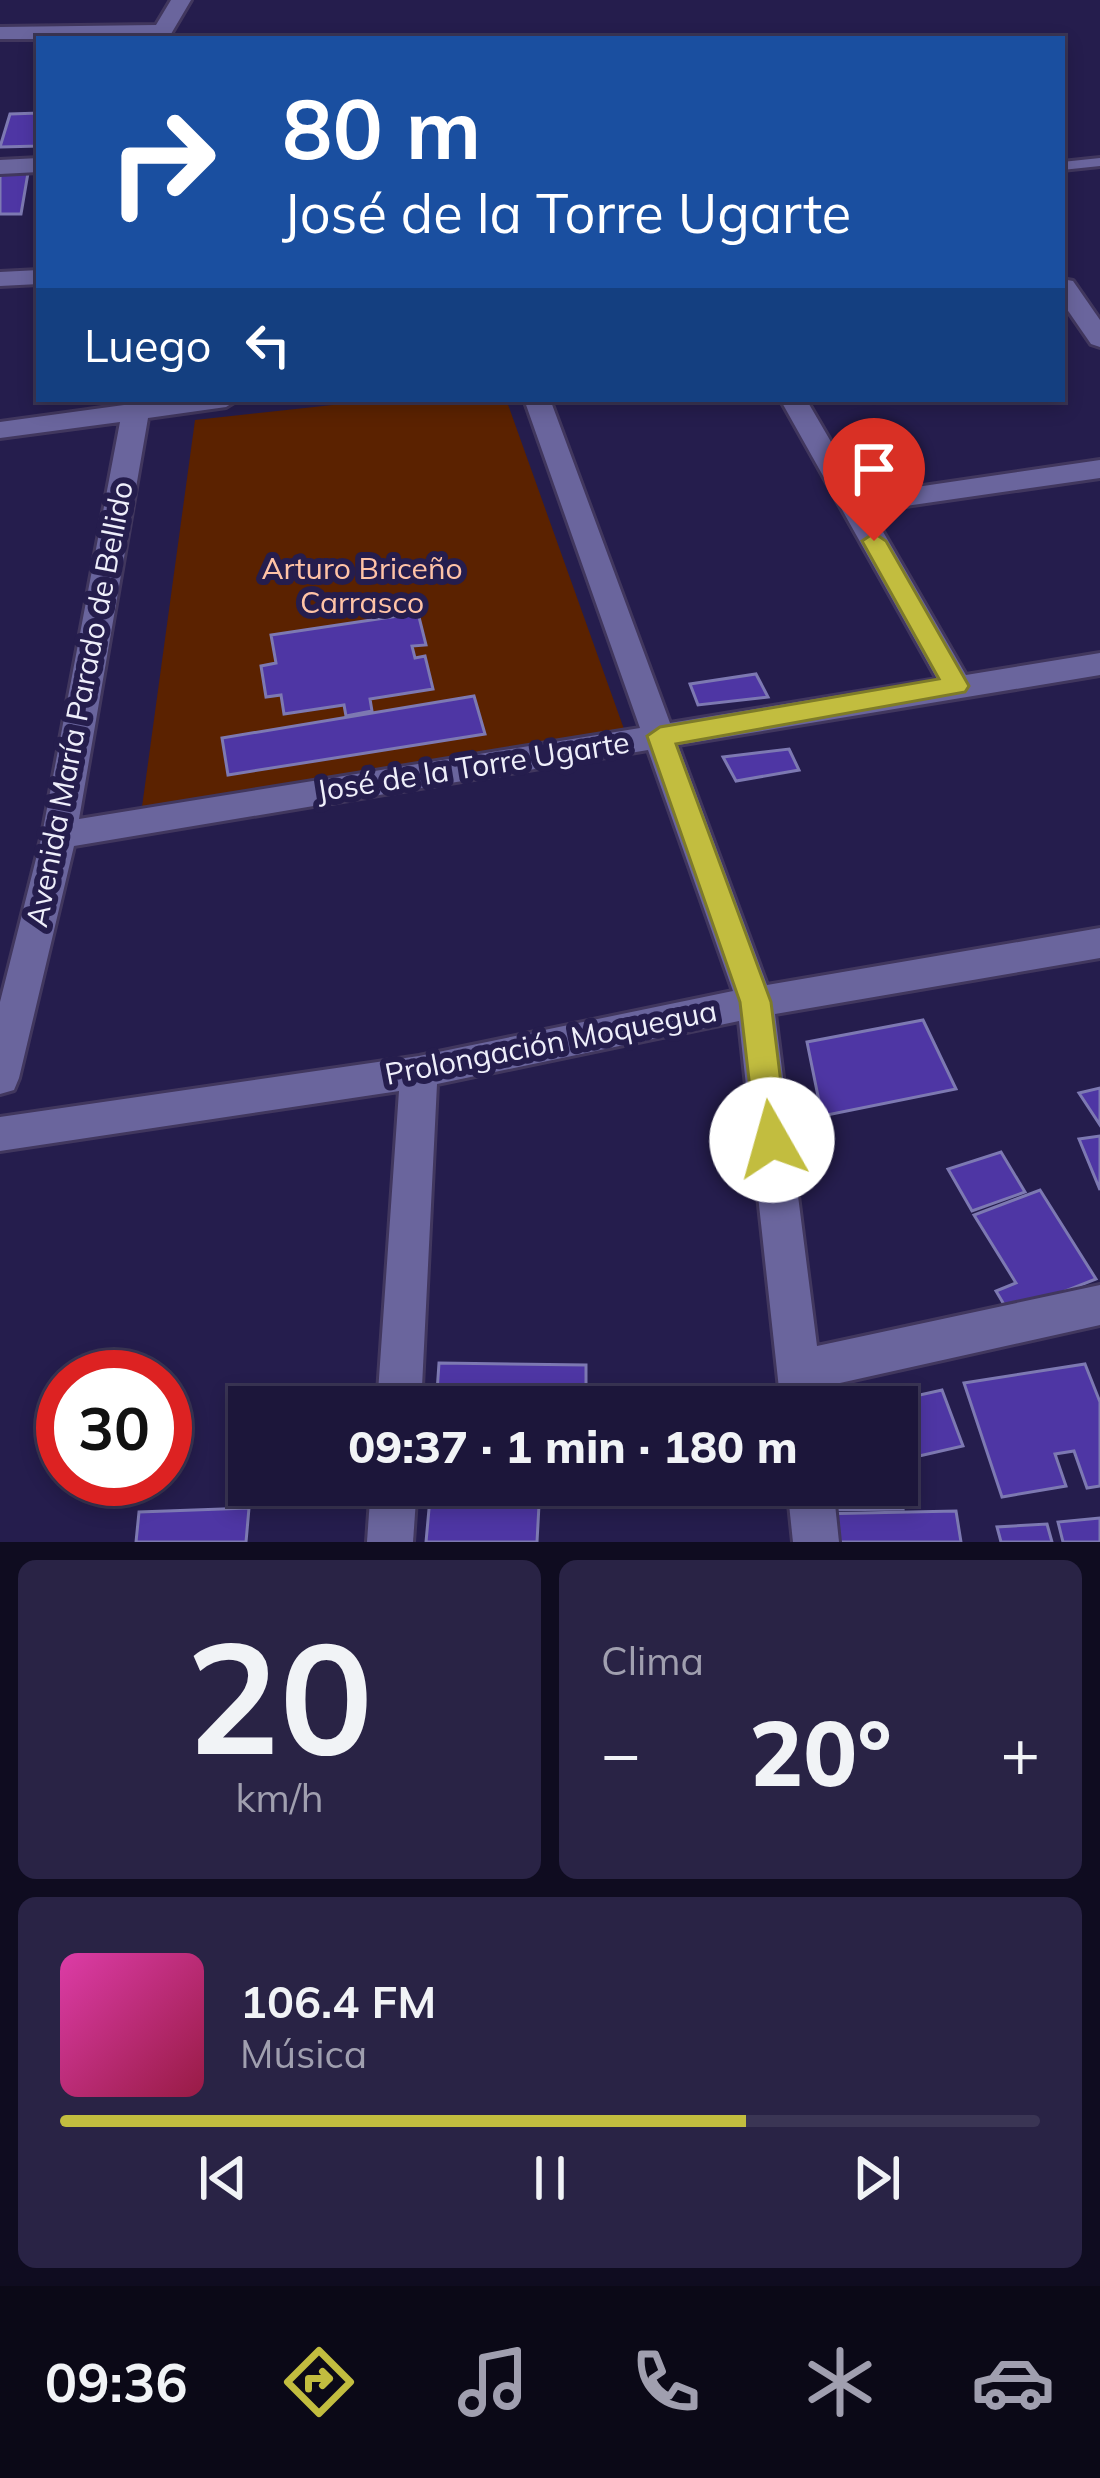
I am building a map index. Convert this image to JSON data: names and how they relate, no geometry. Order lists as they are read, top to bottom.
{
  "streets": {
    "street": ["Avenida María Parado de Bellido", "José de la Torre Ugarte", "Prolongación Moquegua"]
  },
  "crossings": [
    ["Avenida María Parado de Bellido", "José de la Torre Ugarte"]
  ],
  "parks": ["Arturo Briceño Carrasco"],
  "page": {
    "turn": ["80 m", "José de la Torre Ugarte"],
    "then": "Luego",
    "limit": "30",
    "trip": "09:37 · 1 min · 180 m",
    "tile": [
      ["20", "km/h"],
      "Clima"
    ],
    "heat": ["−", "20°", "+"],
    "song": ["106.4 FM", "Música"],
    "tabs": "09:36"
  }
}
